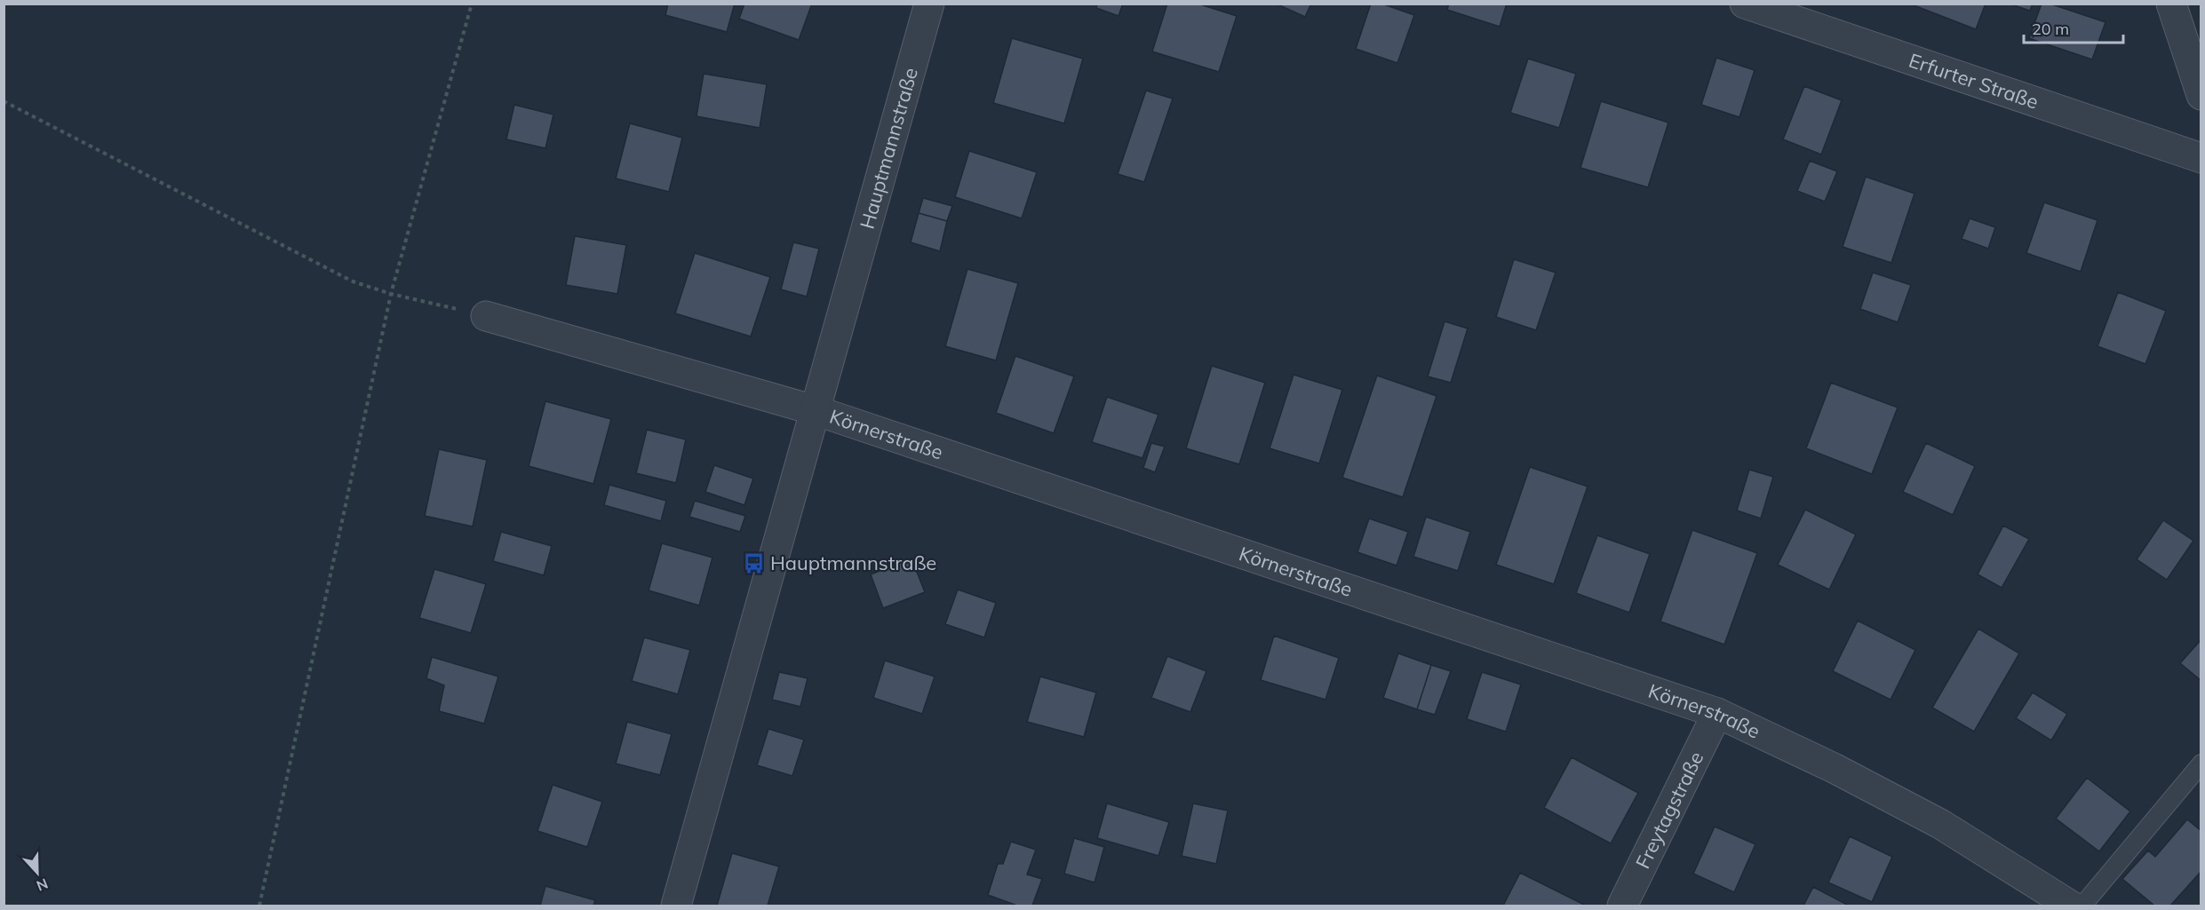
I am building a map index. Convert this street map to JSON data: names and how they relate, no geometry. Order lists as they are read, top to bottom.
{
  "streets": {
    "street": [
      "Erfurter Straße",
      "Hauptmannstraße",
      "Körnerstraße",
      "Freytagstraße"
    ]
  },
  "crossings": [
    ["Hauptmannstraße", "Körnerstraße"],
    ["Körnerstraße", "Freytagstraße"]
  ],
  "places": {
    "bus stop": ["Hauptmannstraße"]
  },
  "scale_bar": "20 m",
  "north": "bottom"
}
